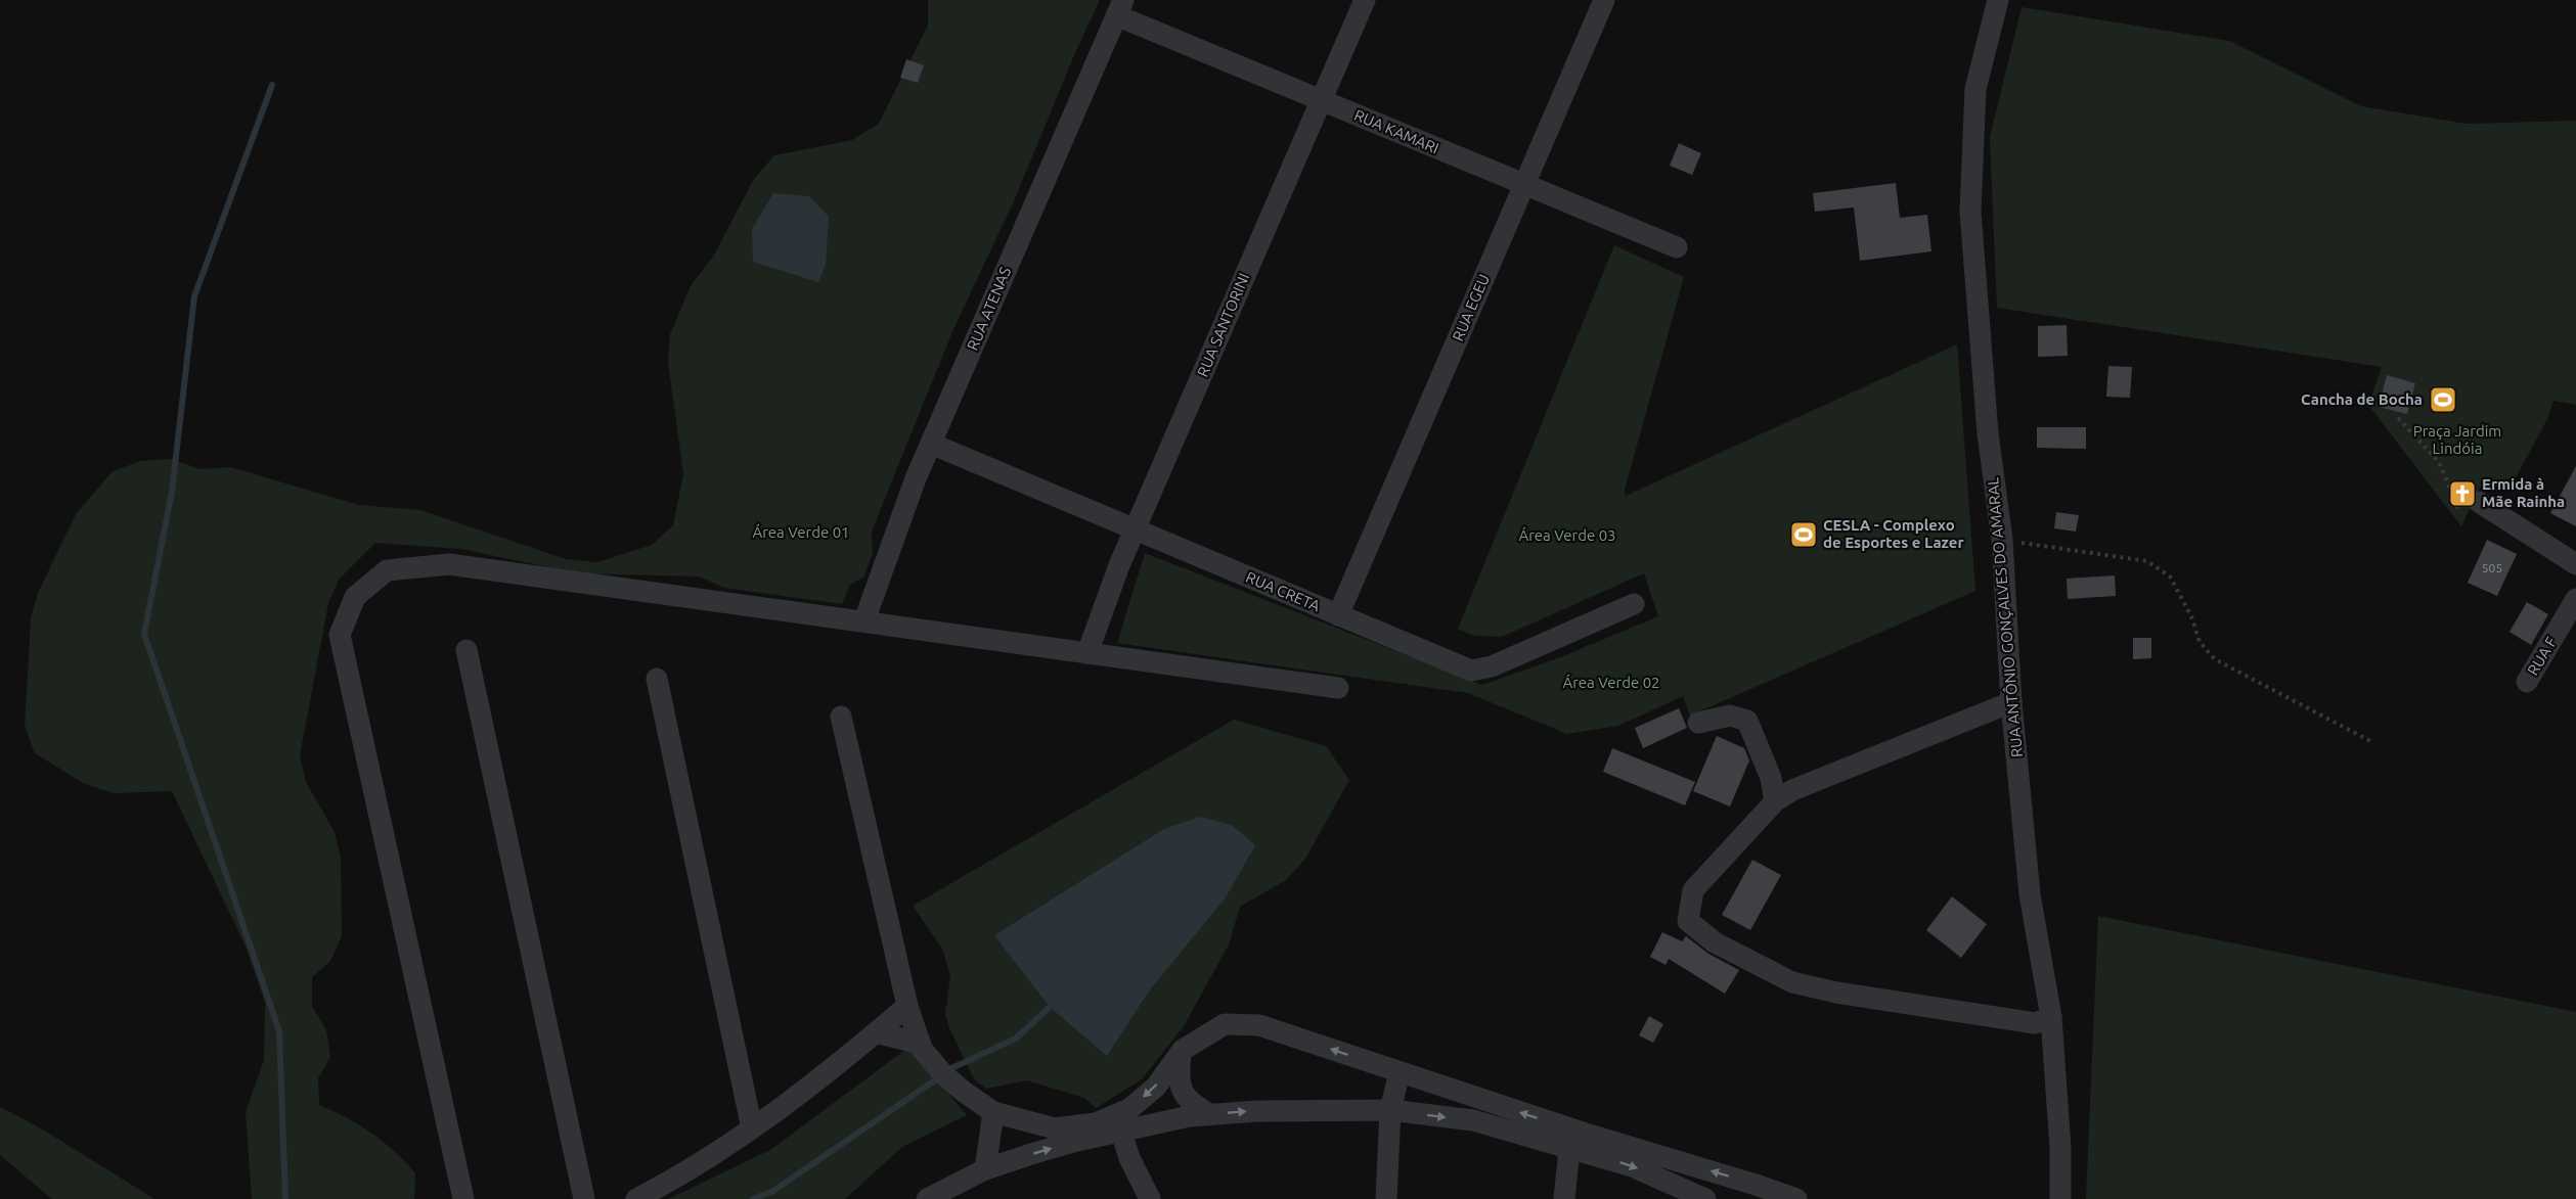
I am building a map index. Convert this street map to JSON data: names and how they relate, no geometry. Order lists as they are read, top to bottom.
{
  "streets": {
    "street": [
      "RUA KAMARI",
      "RUA EGEU",
      "RUA ATENAS",
      "RUA SANTORINI",
      "RUA CRETA",
      "RUA ANTÔNIO GONÇALVES DO AMARAL",
      "RUA F"
    ]
  },
  "crossings": [
    ["RUA KAMARI", "RUA EGEU"],
    ["RUA KAMARI", "RUA ATENAS"],
    ["RUA KAMARI", "RUA SANTORINI"],
    ["RUA EGEU", "RUA CRETA"],
    ["RUA ATENAS", "RUA CRETA"],
    ["RUA SANTORINI", "RUA CRETA"]
  ],
  "parks": [
    "Praça Jardim Lindóia",
    "Área Verde 01",
    "Área Verde 03",
    "Área Verde 02"
  ],
  "places": {
    "sports": ["Cancha de Bocha", "CESLA - Complexo de Esportes e Lazer"],
    "church": ["Ermida à Mãe Rainha"]
  },
  "house_numbers": ["505"]
}
